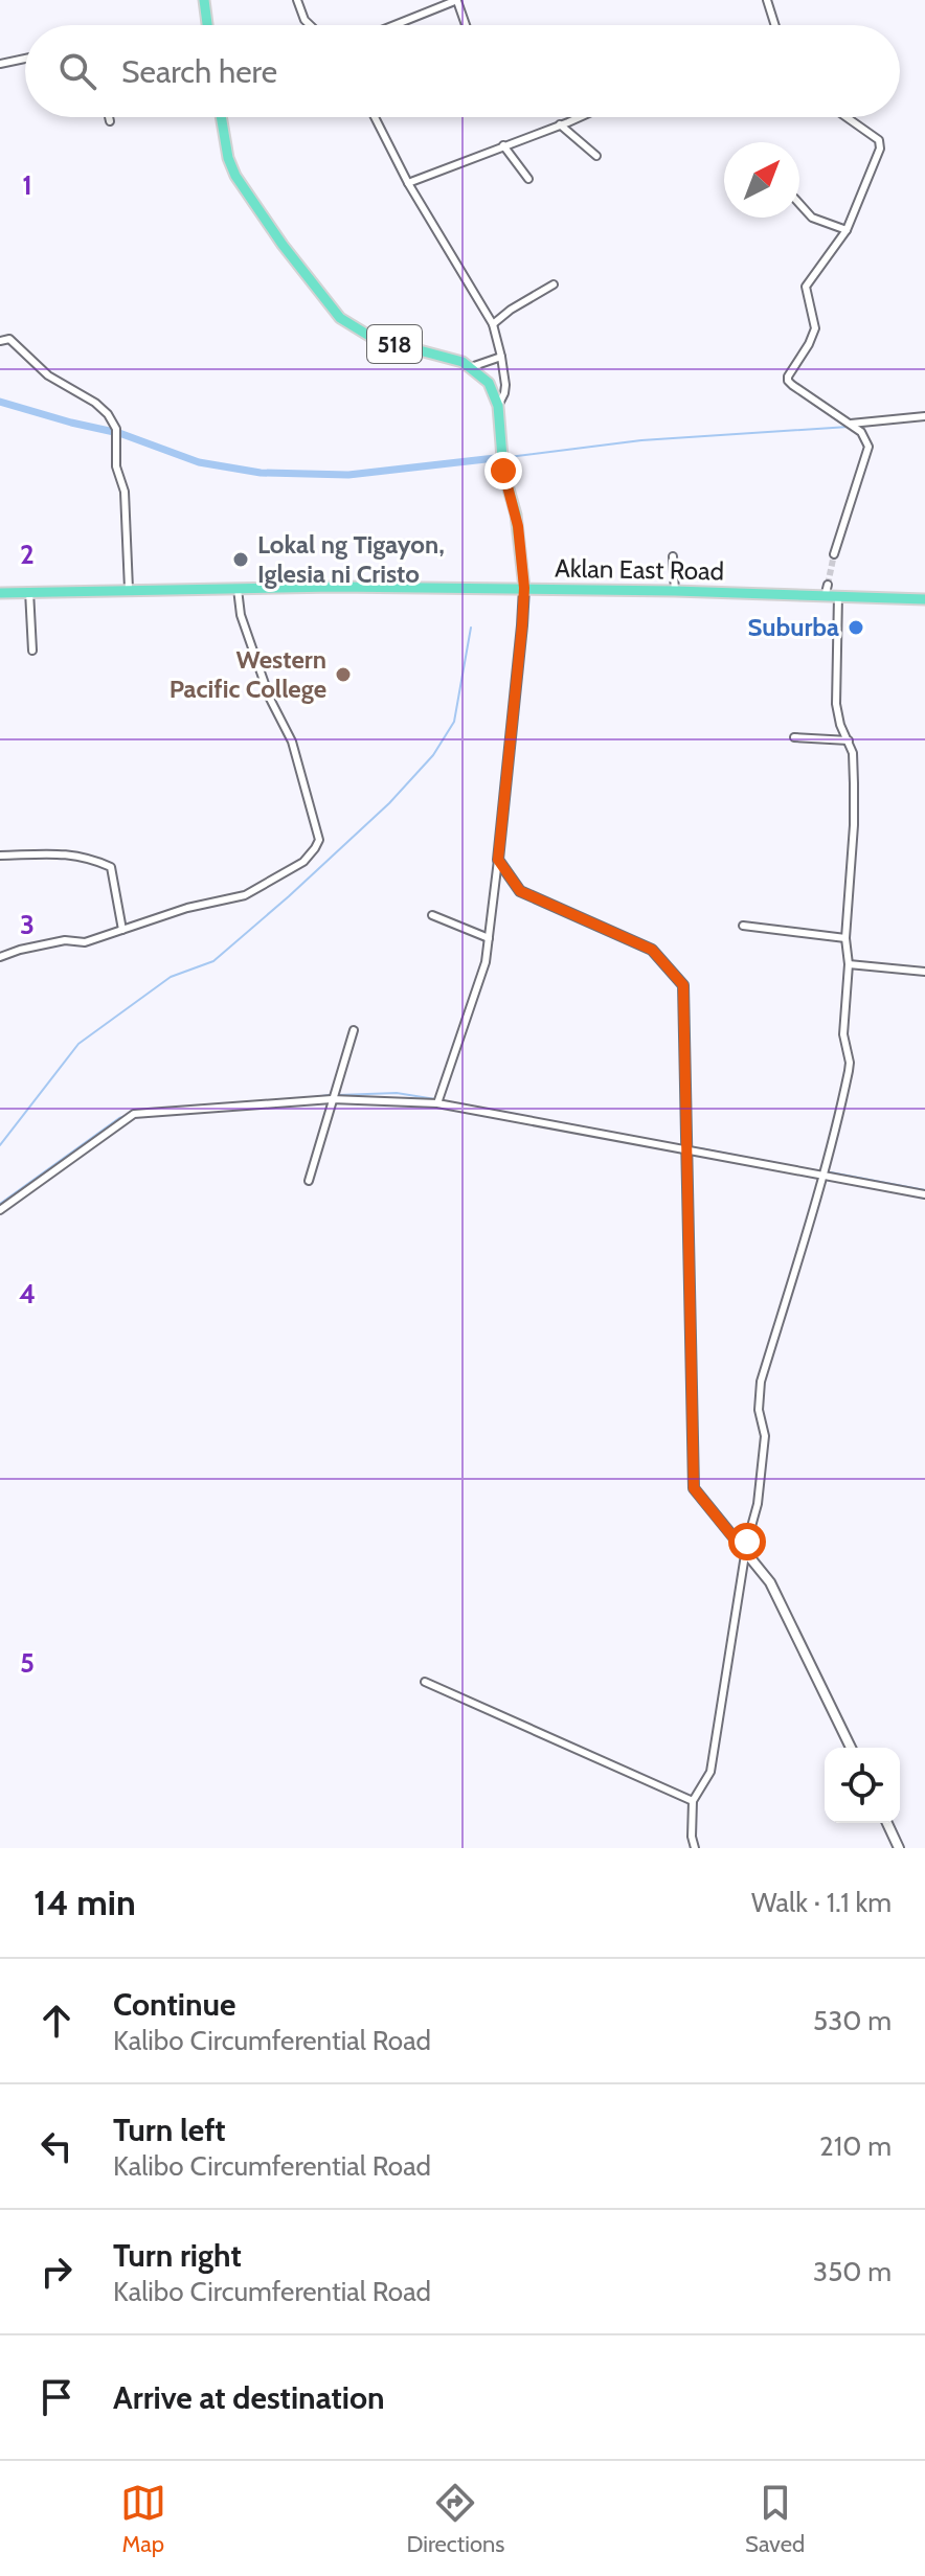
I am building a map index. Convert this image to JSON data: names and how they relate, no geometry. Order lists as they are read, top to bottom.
{
  "streets": {
    "main road": ["518", "Aklan East Road"]
  },
  "places": ["Lokal ng Tigayon, Iglesia ni Cristo", "Suburba", "Western Pacific College"],
  "north": "top right",
  "page": {
    "search": "Search here",
    "heading": ["14 min", "Walk · 1.1 km"],
    "list": [
      ["Continue", "Kalibo Circumferential Road", "530 m"],
      ["Turn left", "Kalibo Circumferential Road", "210 m"],
      ["Turn right", "Kalibo Circumferential Road", "350 m"],
      "Arrive at destination"
    ],
    "nav": ["Map", "Directions", "Saved"]
  },
  "grid": {
    "rows": [
      "1",
      "2",
      "3",
      "4",
      "5"
    ]
  }
}
